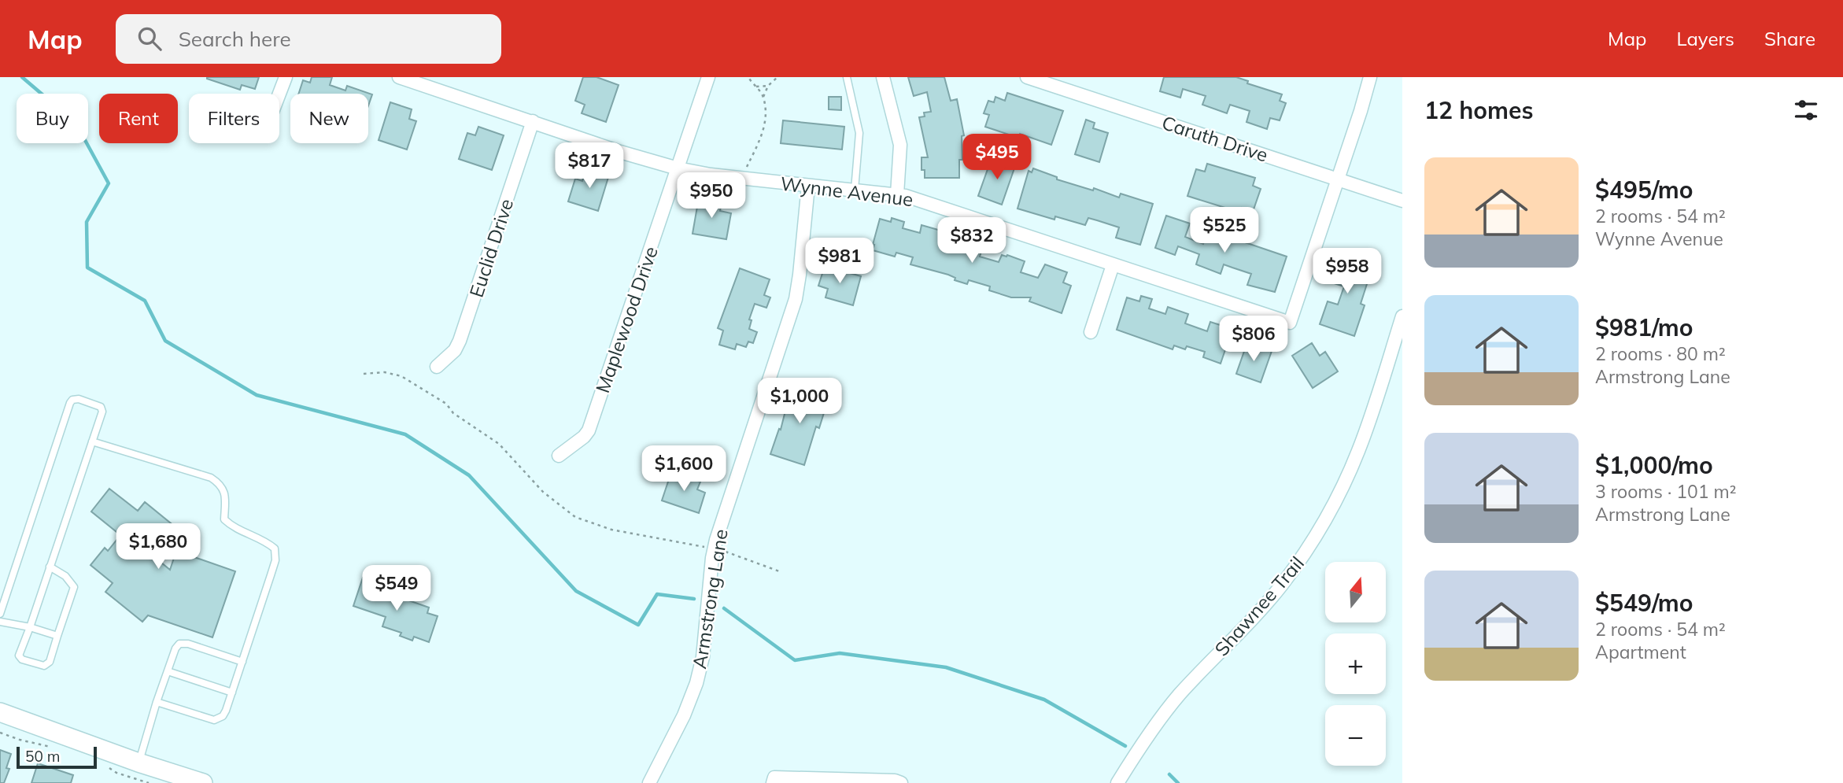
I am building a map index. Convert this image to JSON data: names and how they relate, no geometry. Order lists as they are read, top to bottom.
{
  "streets": {
    "street": [
      "Caruth Drive",
      "Wynne Avenue",
      "Euclid Drive",
      "Maplewood Drive",
      "Armstrong Lane",
      "Shawnee Trail"
    ]
  },
  "crossings": [
    ["Caruth Drive", "Wynne Avenue"],
    ["Wynne Avenue", "Euclid Drive"],
    ["Wynne Avenue", "Maplewood Drive"],
    ["Wynne Avenue", "Armstrong Lane"]
  ],
  "scale_bar": "50 m",
  "north": "top",
  "page": {
    "header": "Map",
    "search": "Search here",
    "nav": ["Map", "Layers", "Share"],
    "heading": "12 homes",
    "chip": [
      "Buy",
      "Rent",
      "Filters",
      "New"
    ],
    "price": [
      "$495",
      "$817",
      "$950",
      "$525",
      "$832",
      "$981",
      "$958",
      "$806",
      "$1,000",
      "$1,600",
      "$1,680",
      "$549"
    ],
    "list": [
      {
        "name": "$495/mo",
        "note": "2 rooms · 54 m² · Wynne Avenue"
      },
      {
        "name": "$981/mo",
        "note": "2 rooms · 80 m² · Armstrong Lane"
      },
      {
        "name": "$1,000/mo",
        "note": "3 rooms · 101 m² · Armstrong Lane"
      },
      {
        "name": "$549/mo",
        "note": "2 rooms · 54 m² · Apartment"
      }
    ],
    "map_buttons": ["+", "−"],
    "scale": "50 m"
  }
}
